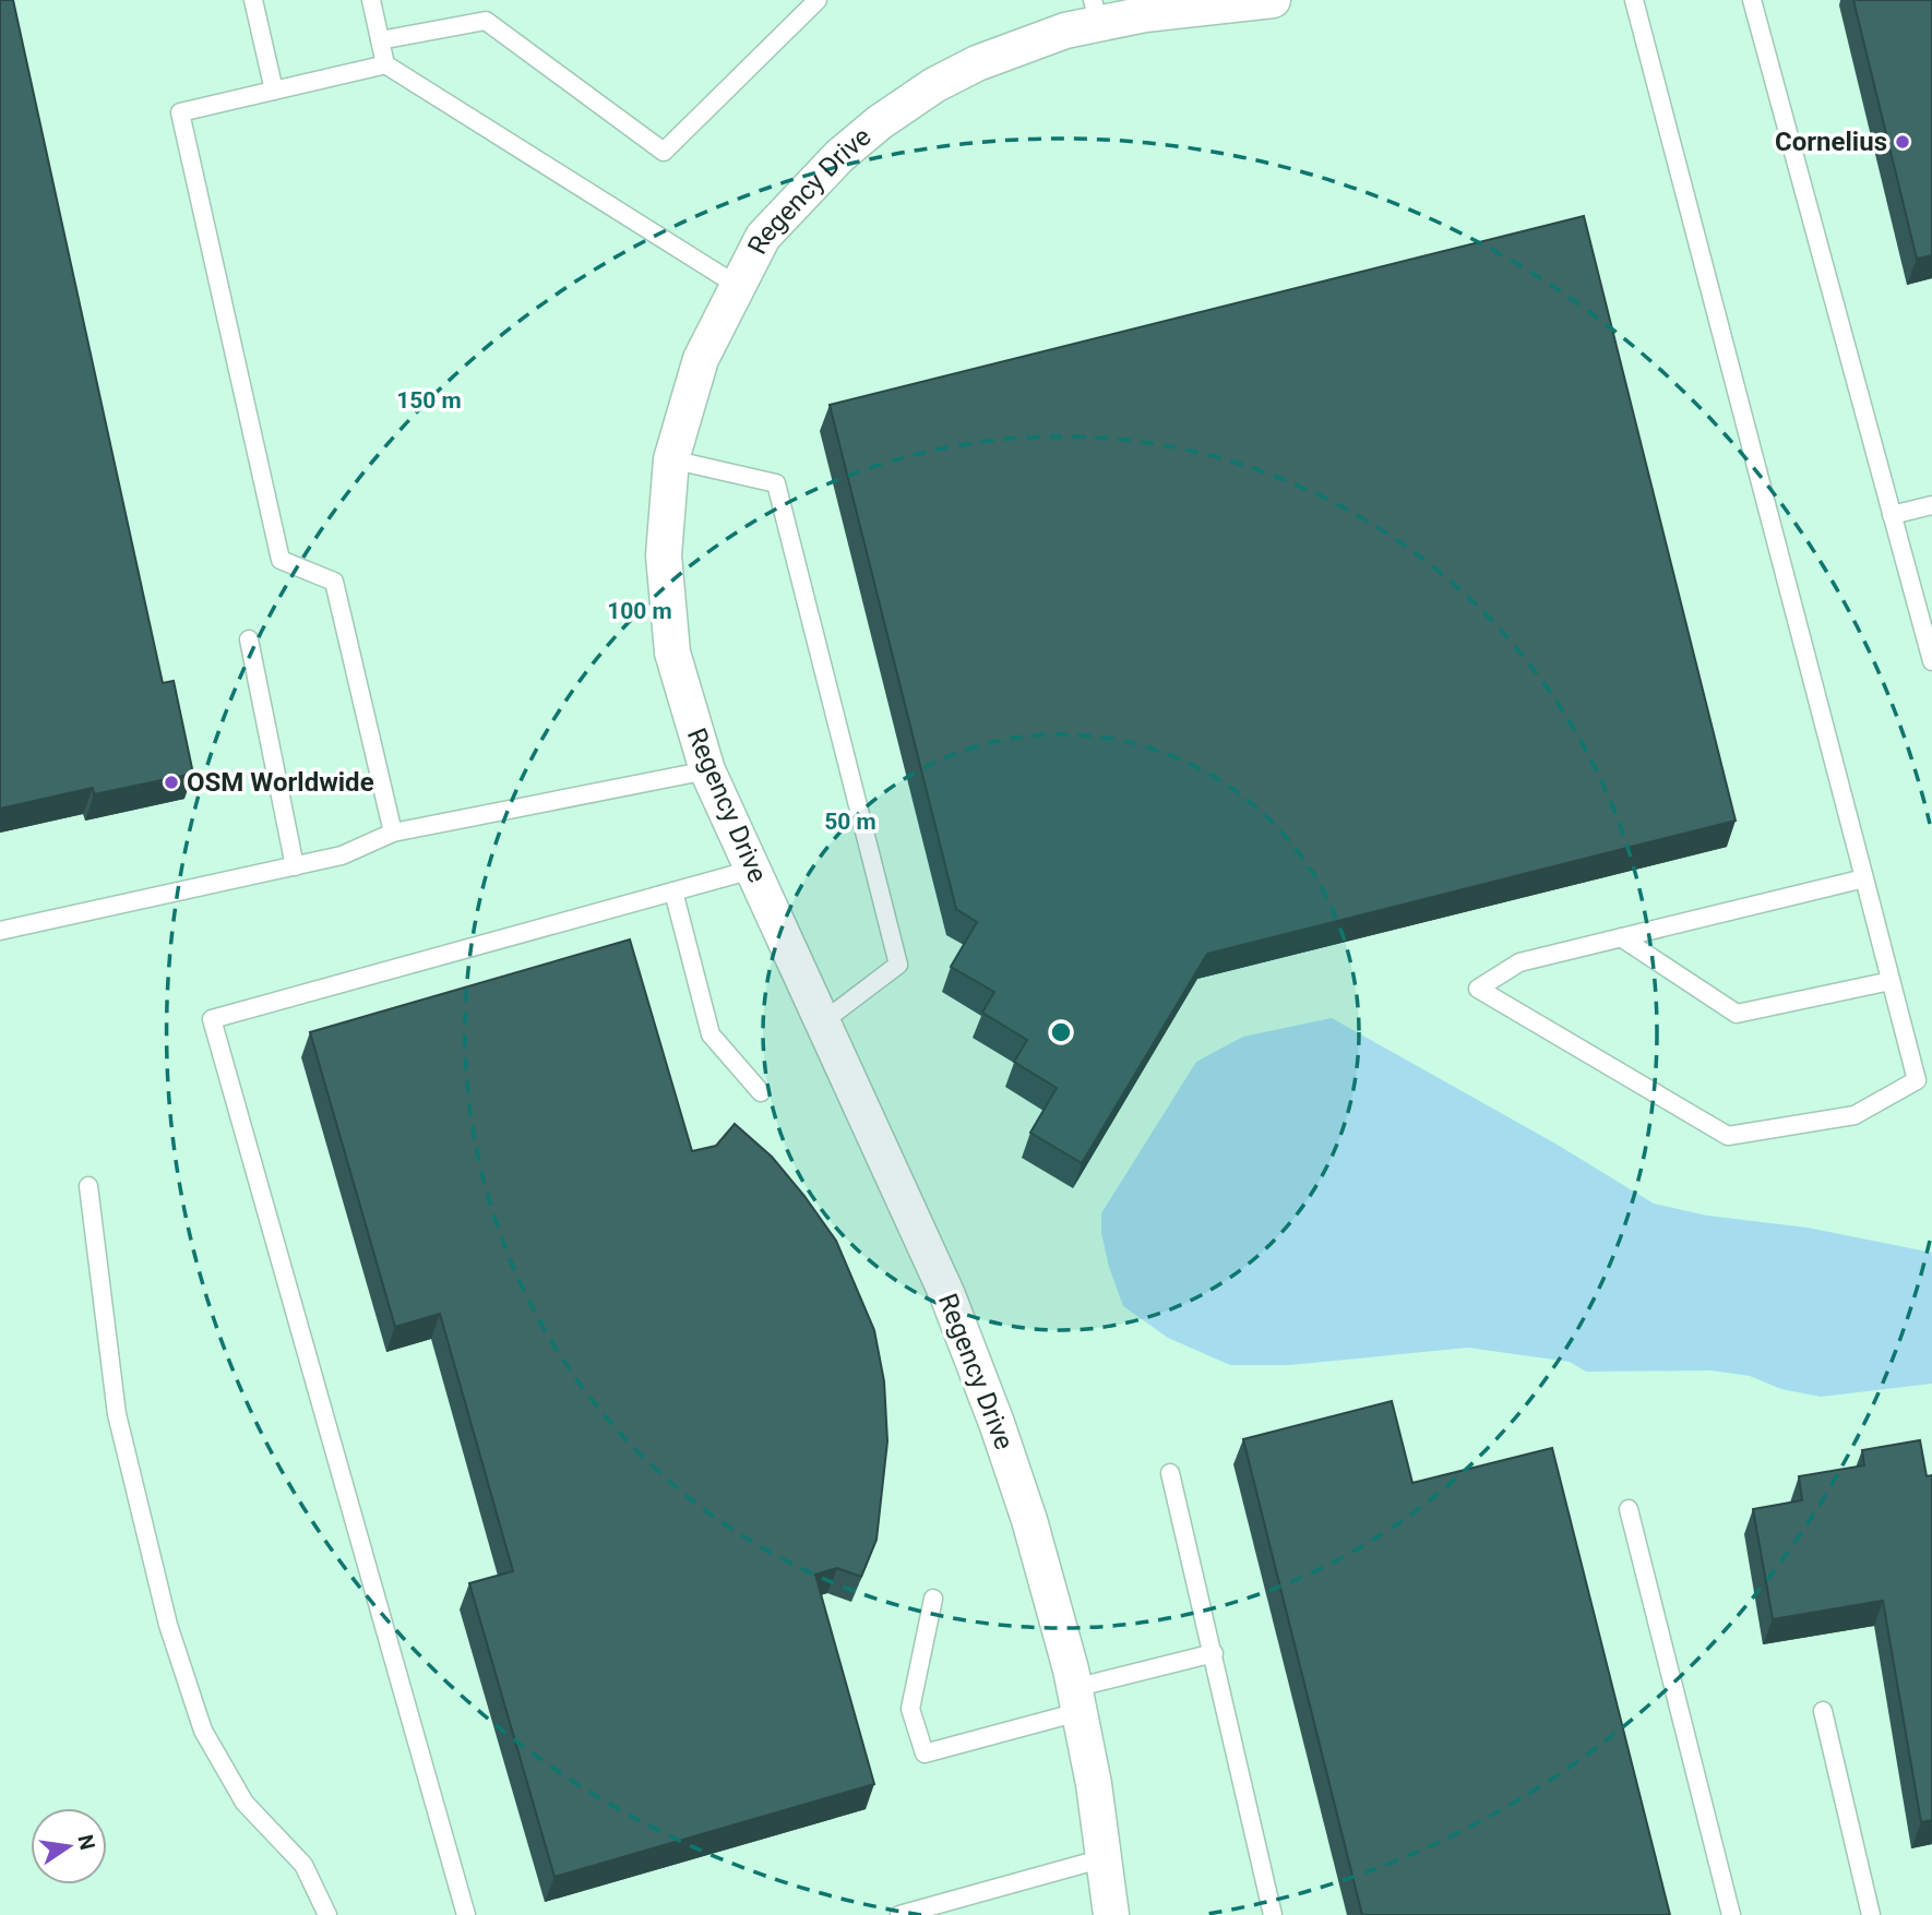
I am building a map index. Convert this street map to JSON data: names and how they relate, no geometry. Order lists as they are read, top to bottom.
{
  "streets": {
    "street": ["Regency Drive"]
  },
  "places": ["Cornelius", "OSM Worldwide"],
  "north": "right",
  "rings": ["150 m", "100 m", "50 m"]
}
